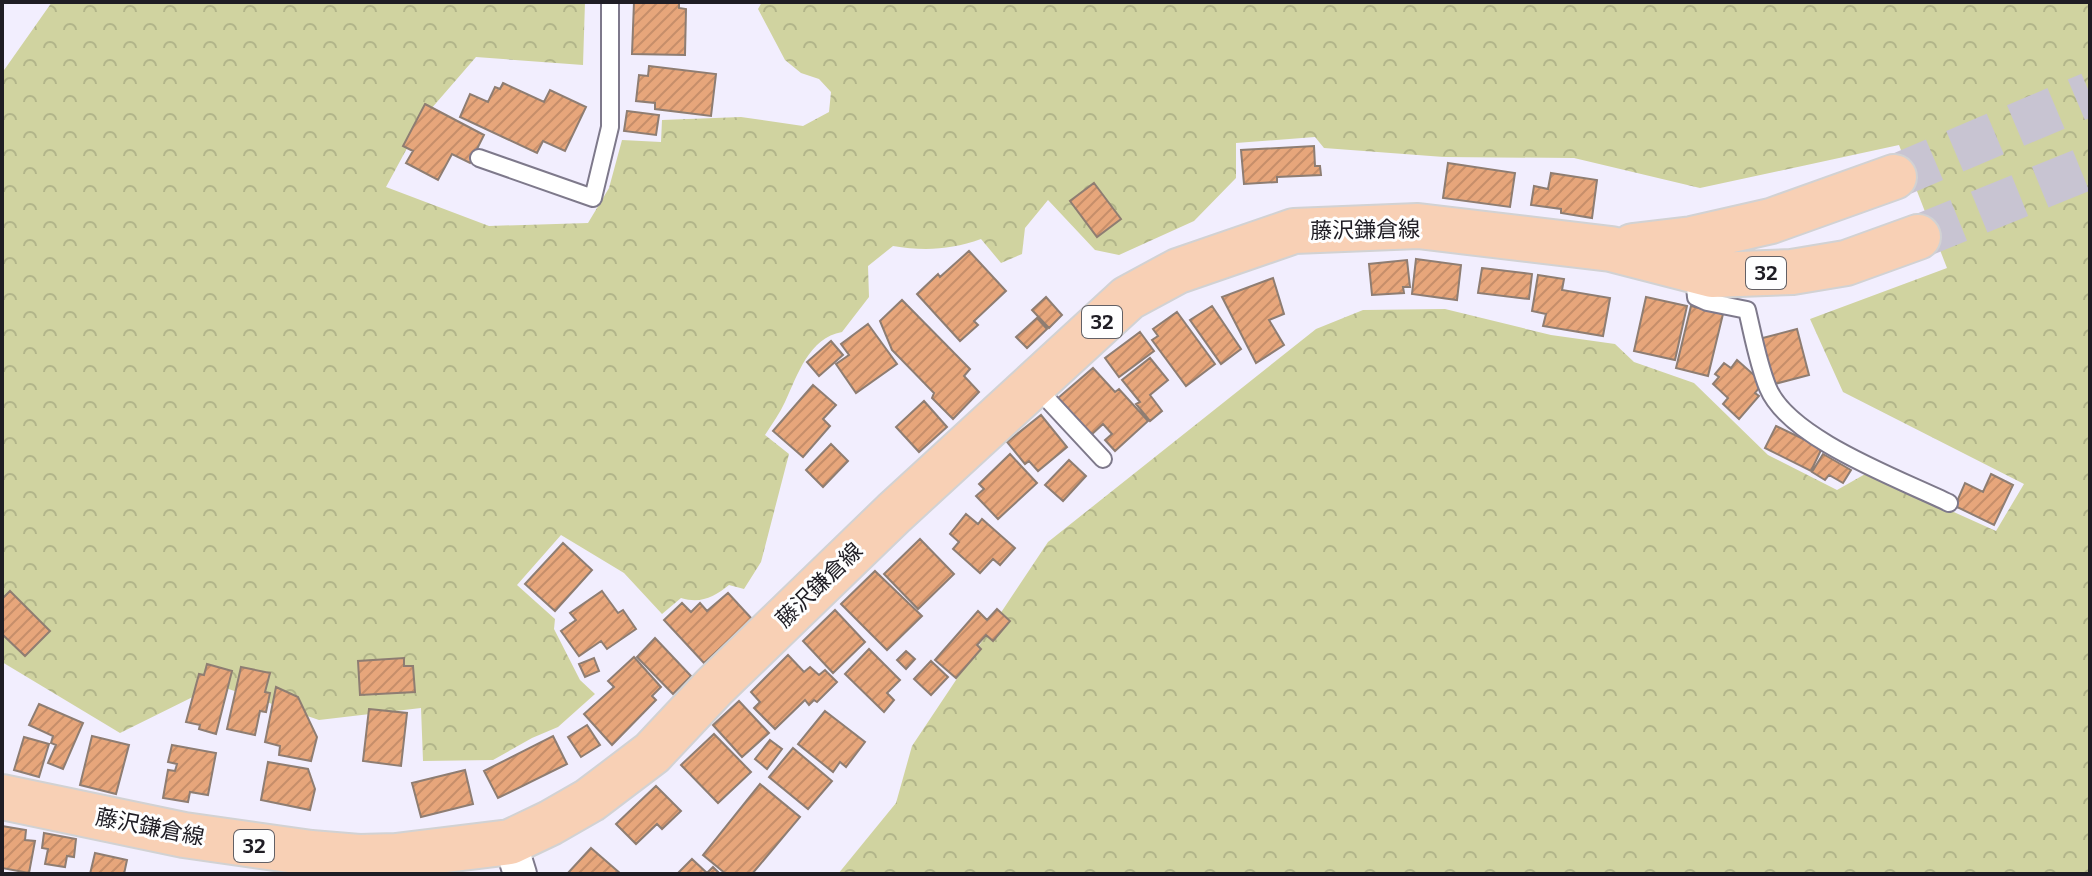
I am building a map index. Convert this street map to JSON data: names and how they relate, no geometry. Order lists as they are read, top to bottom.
{
  "streets": {
    "main road": ["藤沢鎌倉線", "32"]
  }
}
